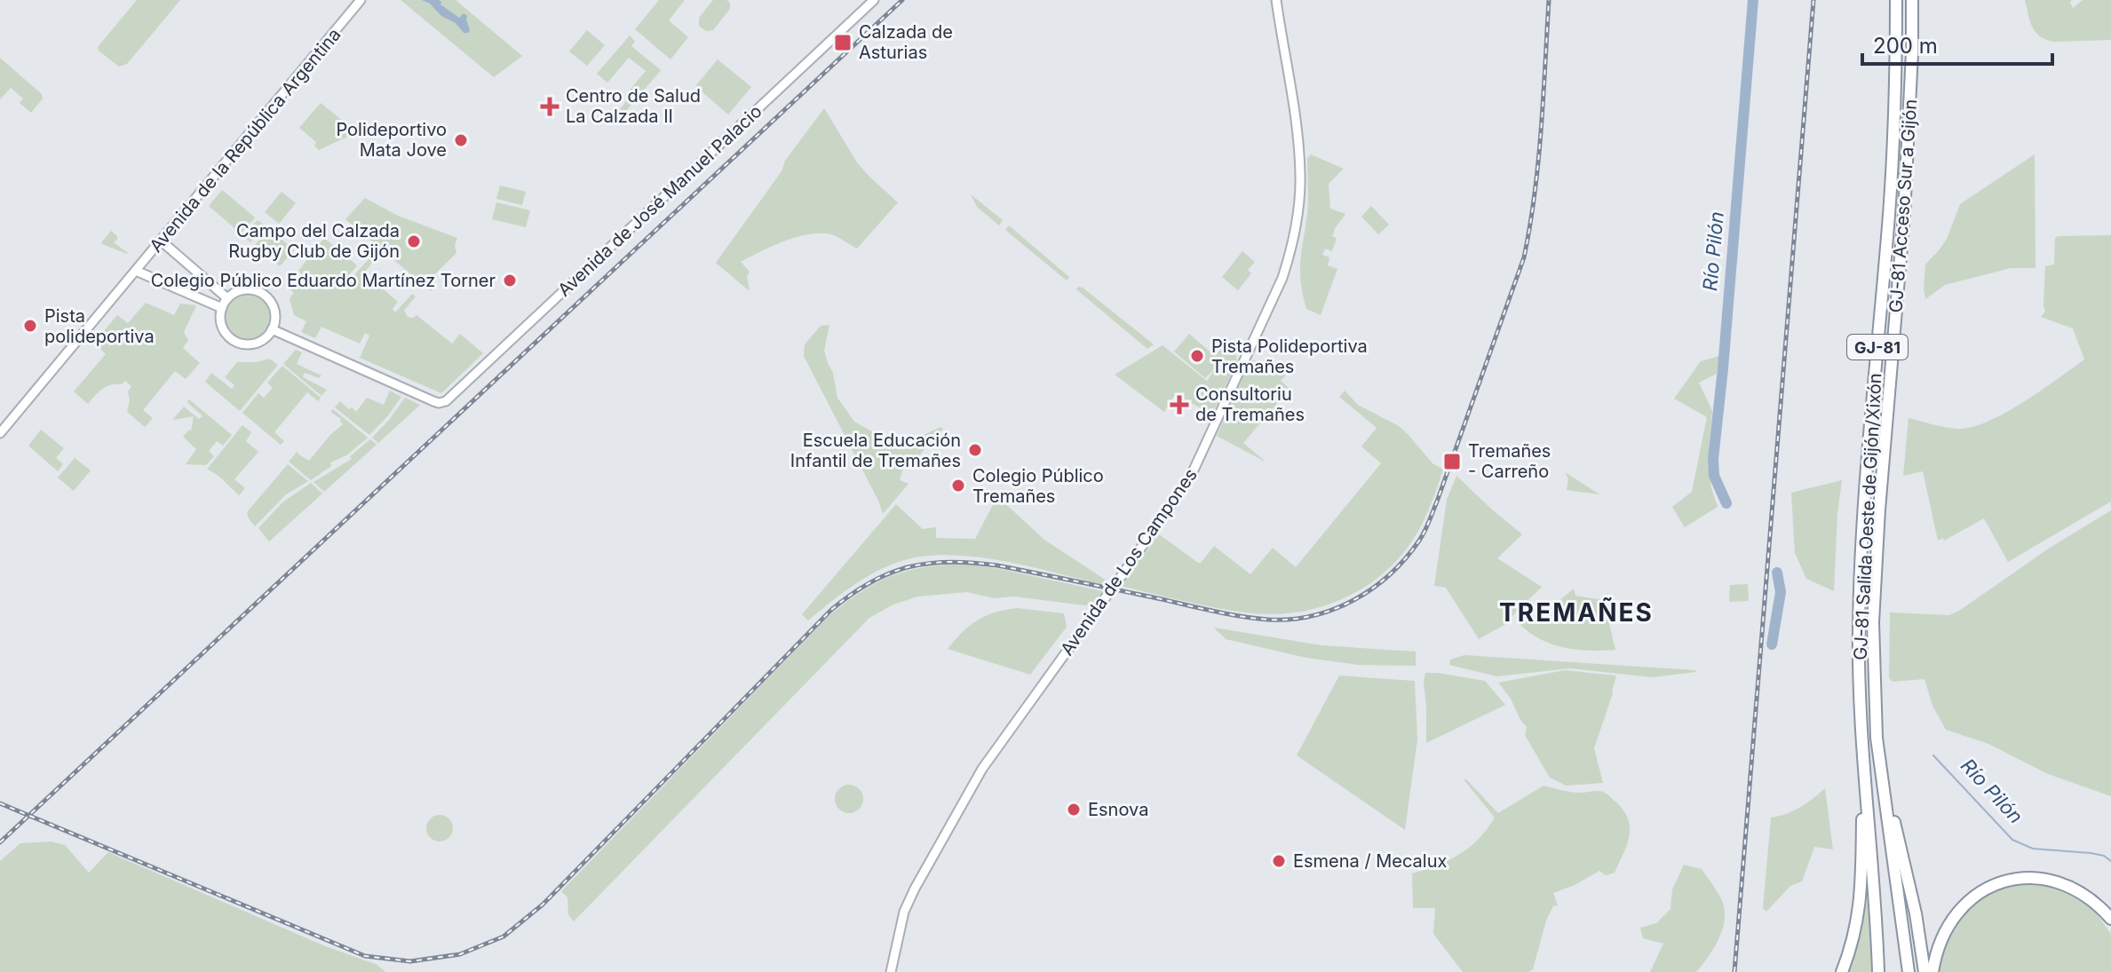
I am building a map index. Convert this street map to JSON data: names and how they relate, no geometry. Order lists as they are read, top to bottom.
{
  "streets": {
    "highway": ["GJ-81 Acceso Sur a Gijón", "GJ-81", "GJ-81 Salida Oeste de Gijón/Xixón"],
    "street": ["Avenida de la República Argentina", "Avenida de José Manuel Palacio", "Avenida de Los Campones"]
  },
  "crossings": [
    ["GJ-81 Acceso Sur a Gijón", "GJ-81"],
    ["GJ-81", "GJ-81 Salida Oeste de Gijón/Xixón"]
  ],
  "districts": ["TREMAÑES"],
  "water": ["Río Pilón"],
  "places": {
    "transit": ["Calzada de Asturias", "Tremañes - Carreño"],
    "health": ["Centro de Salud La Calzada II", "Consultoriu de Tremañes"],
    "other": [
      "Polideportivo Mata Jove",
      "Campo del Calzada Rugby Club de Gijón",
      "Colegio Público Eduardo Martínez Torner",
      "Pista polideportiva",
      "Pista Polideportiva Tremañes",
      "Escuela Educación Infantil de Tremañes",
      "Colegio Público Tremañes",
      "Esnova",
      "Esmena / Mecalux"
    ]
  },
  "scale_bar": "200 m"
}
